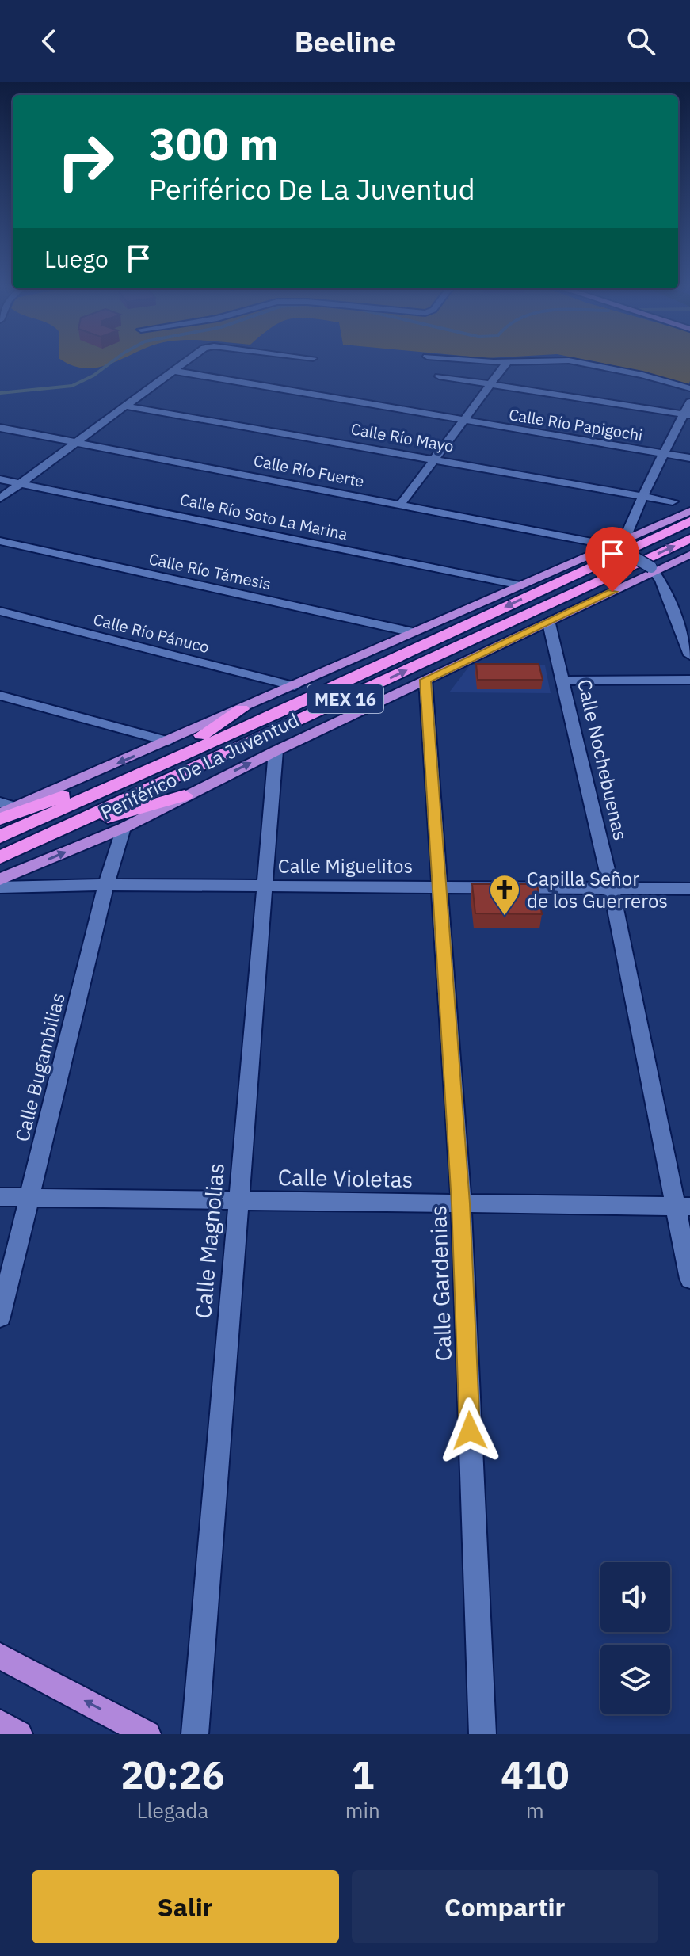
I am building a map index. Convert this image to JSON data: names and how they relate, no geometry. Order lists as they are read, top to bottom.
{
  "streets": {
    "highway": ["MEX 16", "Periférico De La Juventud"],
    "street": [
      "Calle Río Papigochi",
      "Calle Río Mayo",
      "Calle Río Fuerte",
      "Calle Río Soto La Marina",
      "Calle Río Támesis",
      "Calle Río Pánuco",
      "Calle Nochebuenas",
      "Calle Miguelitos",
      "Calle Bugambilias",
      "Calle Violetas",
      "Calle Magnolias",
      "Calle Gardenias"
    ]
  },
  "crossings": [
    ["Calle Río Fuerte", "Periférico De La Juventud"],
    ["Calle Río Soto La Marina", "Periférico De La Juventud"],
    ["Calle Río Támesis", "Periférico De La Juventud"],
    ["Calle Río Pánuco", "Periférico De La Juventud"],
    ["Calle Nochebuenas", "Periférico De La Juventud"],
    ["Calle Nochebuenas", "Calle Miguelitos"],
    ["Calle Nochebuenas", "Calle Violetas"],
    ["Periférico De La Juventud", "Calle Bugambilias"],
    ["Periférico De La Juventud", "Calle Magnolias"],
    ["Periférico De La Juventud", "Calle Gardenias"],
    ["Calle Miguelitos", "Calle Bugambilias"],
    ["Calle Miguelitos", "Calle Magnolias"],
    ["Calle Miguelitos", "Calle Gardenias"],
    ["Calle Bugambilias", "Calle Violetas"],
    ["Calle Violetas", "Calle Magnolias"],
    ["Calle Violetas", "Calle Gardenias"]
  ],
  "places": {
    "church": ["Capilla Señor de los Guerreros"]
  },
  "page": {
    "header": "Beeline",
    "turn": ["300 m", "Periférico De La Juventud"],
    "then": "Luego",
    "eta": [
      "20:26",
      "Llegada",
      "1",
      "min",
      "410",
      "m"
    ],
    "buttons": ["Salir", "Compartir"]
  }
}
